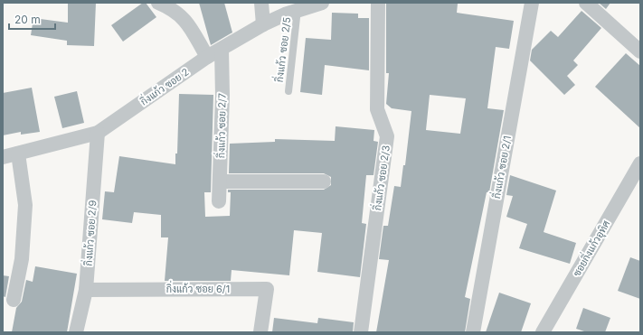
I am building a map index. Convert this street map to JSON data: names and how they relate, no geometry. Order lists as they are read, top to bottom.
{
  "streets": {
    "street": [
      "กิ่งแก้ว ซอย 2",
      "กิ่งแก้ว ซอย 2/7",
      "กิ่งแก้ว ซอย 2/1",
      "กิ่งแก้ว ซอย 2/3",
      "กิ่งแก้ว ซอย 2/9",
      "ซอยกิ่งแก้วอุทิศ",
      "กิ่งแก้ว ซอย 6/1"
    ],
    "lane": ["กิ่งแก้ว ซอย 2/5"]
  },
  "crossings": [
    ["กิ่งแก้ว ซอย 2/5", "กิ่งแก้ว ซอย 2"],
    ["กิ่งแก้ว ซอย 2", "กิ่งแก้ว ซอย 2/7"],
    ["กิ่งแก้ว ซอย 2", "กิ่งแก้ว ซอย 2/9"],
    ["กิ่งแก้ว ซอย 2/9", "กิ่งแก้ว ซอย 6/1"]
  ],
  "scale_bar": "20 m"
}
